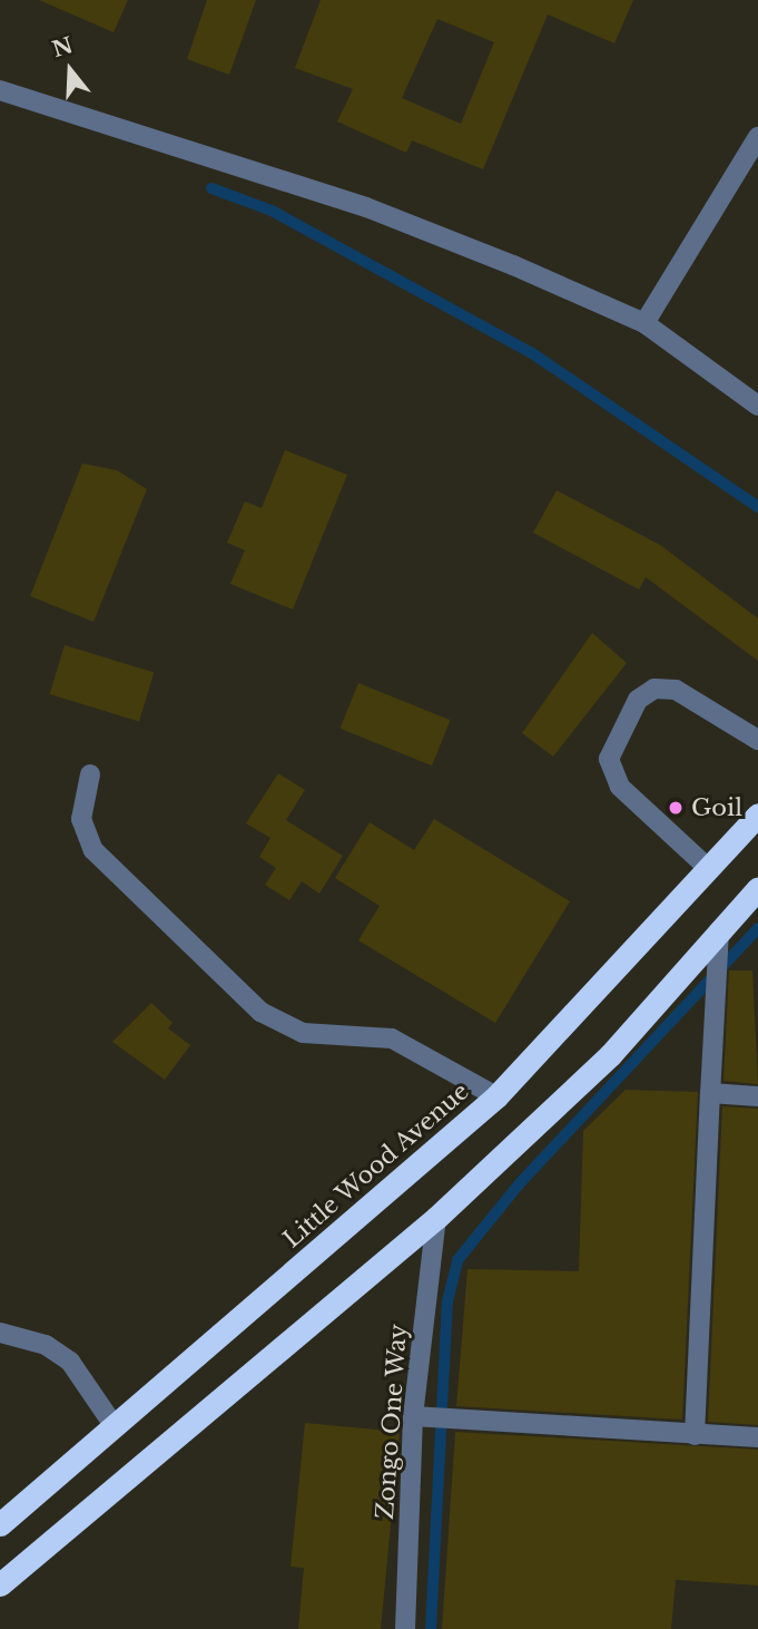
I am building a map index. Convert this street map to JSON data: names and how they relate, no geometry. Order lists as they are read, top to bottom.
{
  "streets": {
    "highway": ["Little Wood Avenue"],
    "street": ["Zongo One Way"]
  },
  "places": ["Goil"],
  "north": "top"
}
